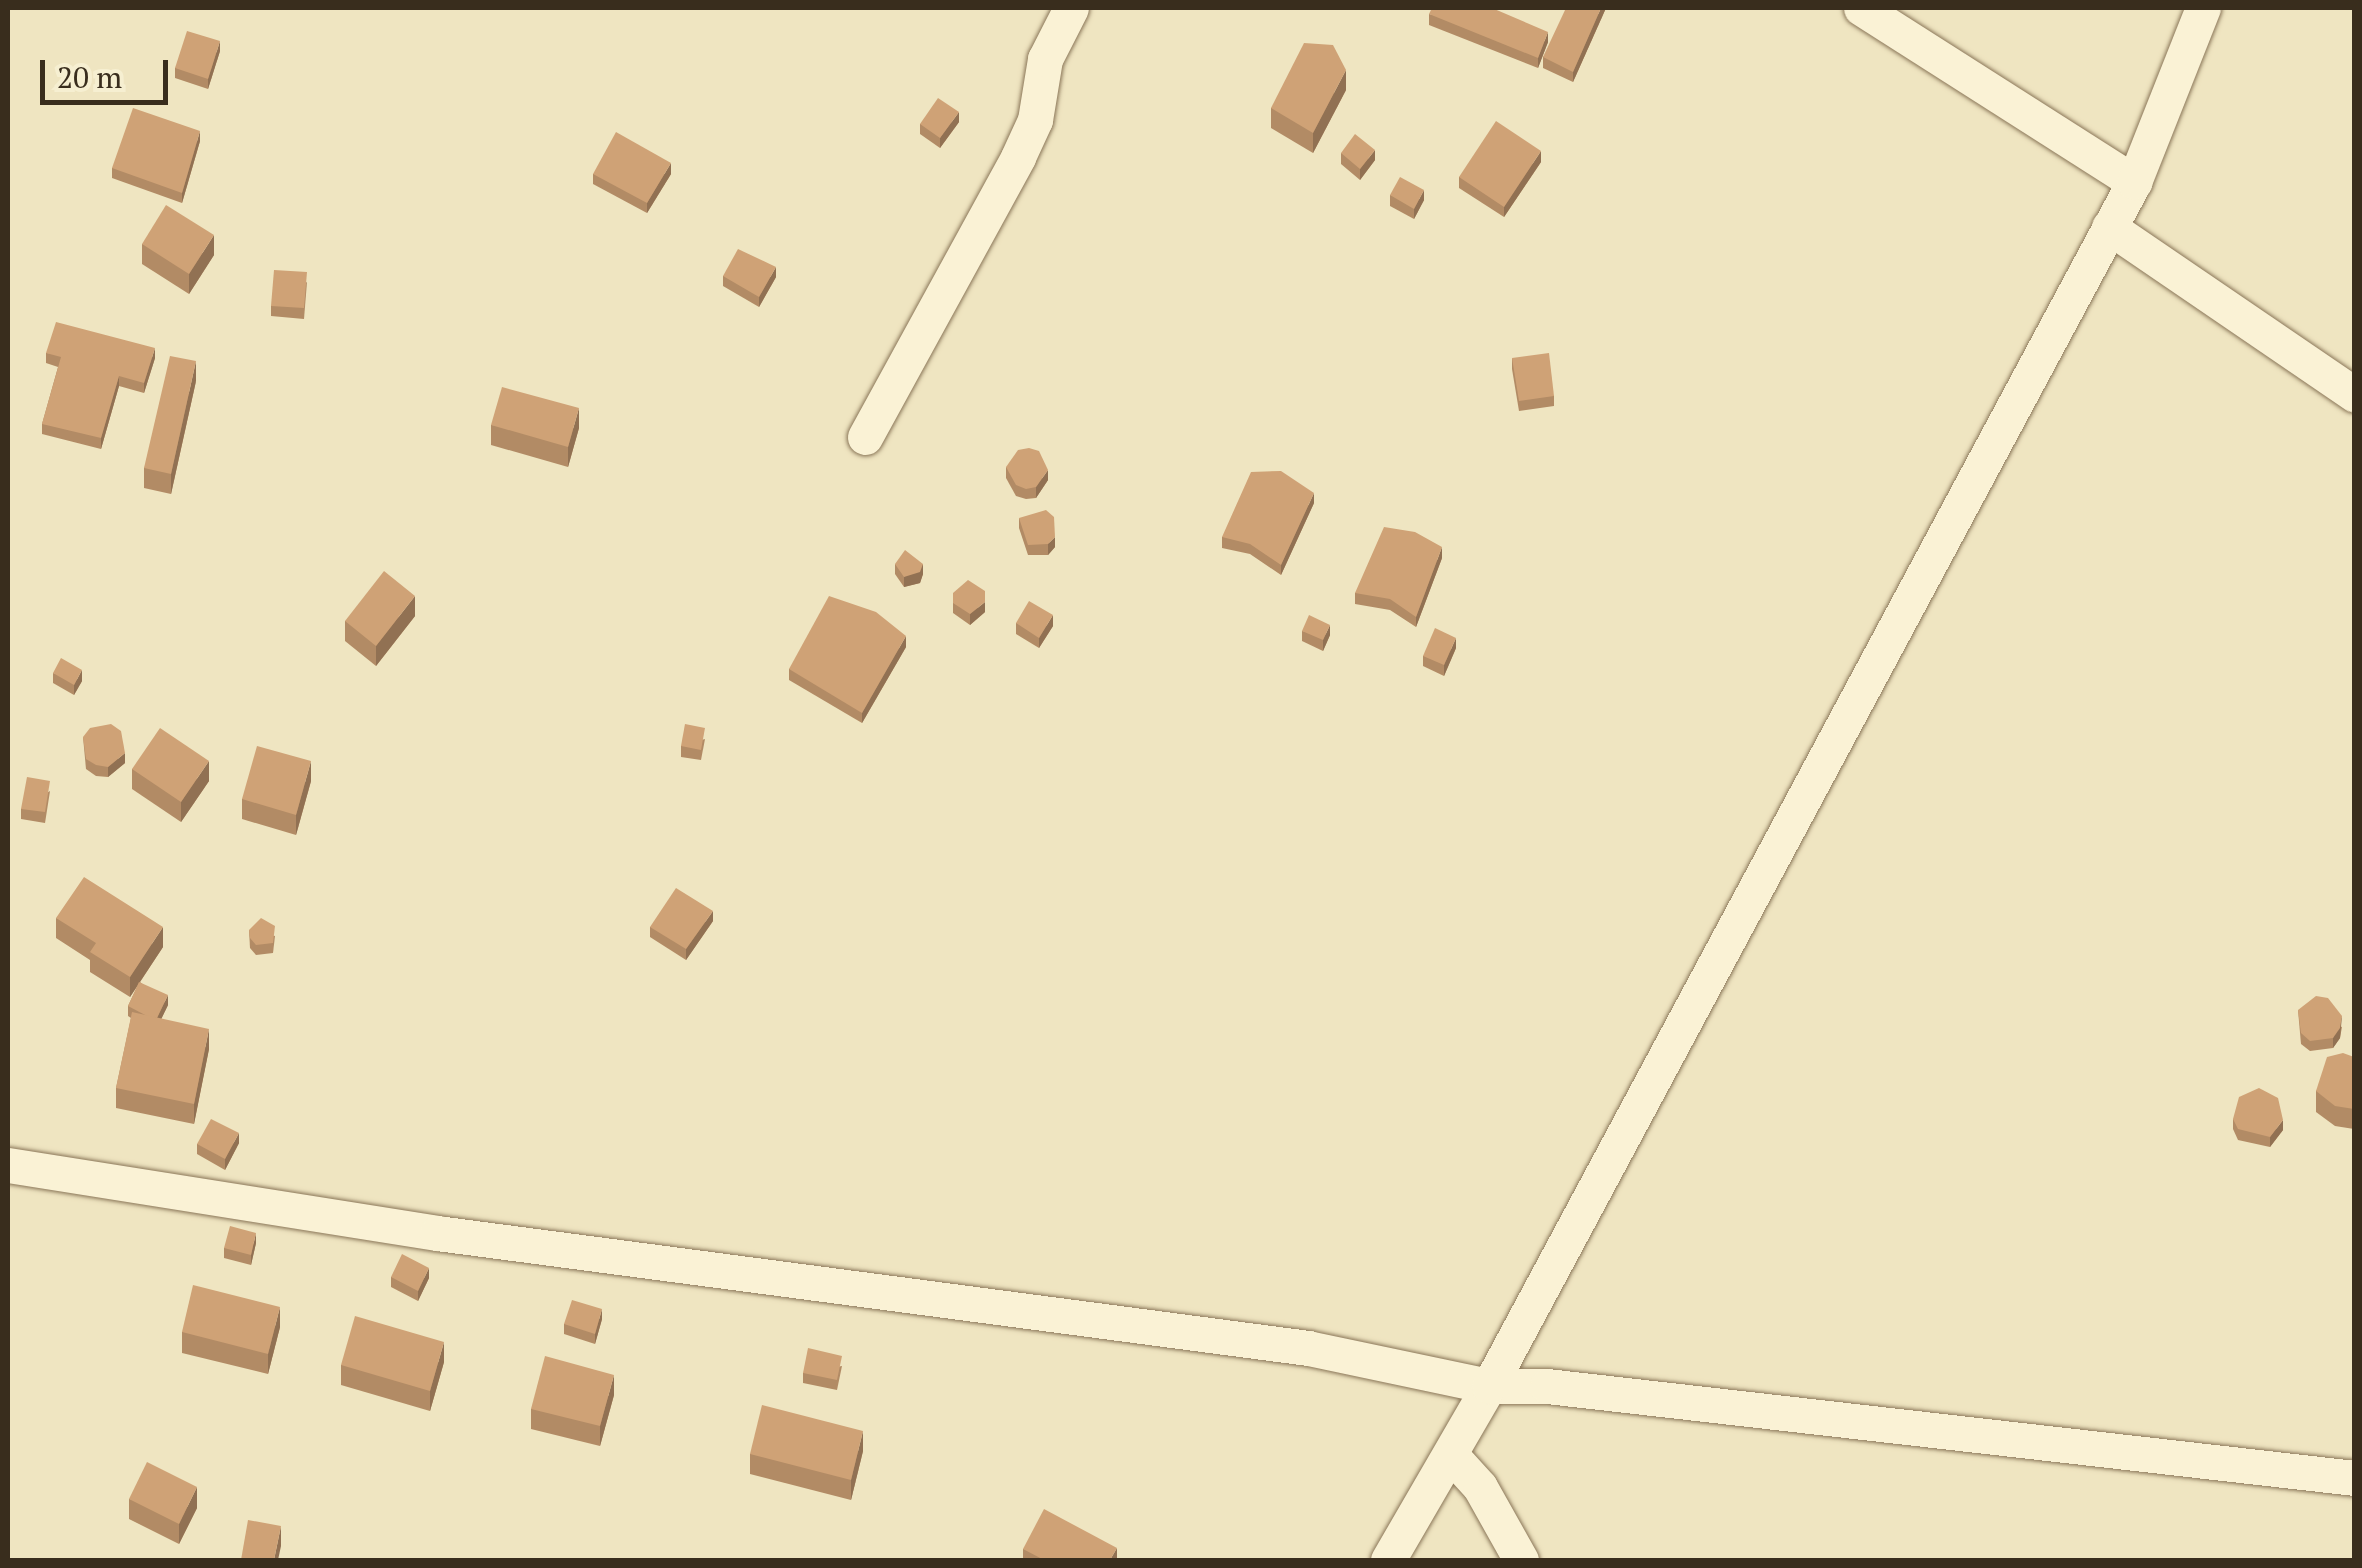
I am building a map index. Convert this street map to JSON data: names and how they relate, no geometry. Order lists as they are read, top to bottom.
{
  "scale_bar": "20 m"
}
